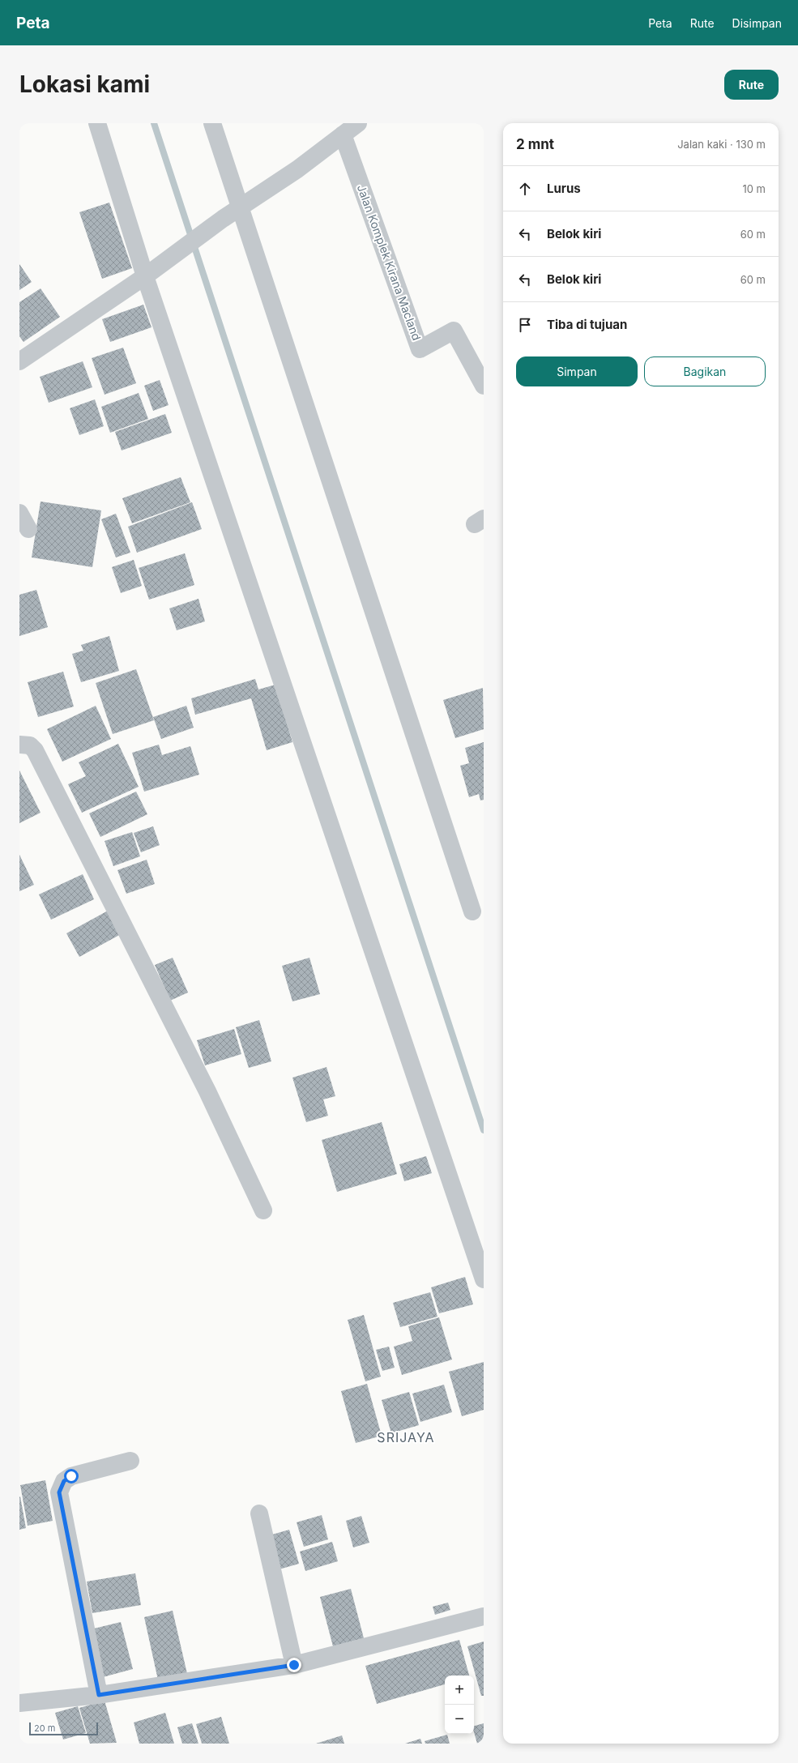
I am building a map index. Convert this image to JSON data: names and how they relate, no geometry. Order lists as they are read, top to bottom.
{
  "streets": {
    "street": ["Jalan Komplek Kirana Macland"]
  },
  "districts": ["SRIJAYA"],
  "scale_bar": "20 m",
  "page": {
    "header": "Peta",
    "nav": ["Peta", "Rute", "Disimpan"],
    "buttons": [
      "Rute",
      ["Simpan", "Bagikan"]
    ],
    "title": "Lokasi kami",
    "heading": ["2 mnt", "Jalan kaki · 130 m"],
    "list": [
      ["Lurus", "10 m"],
      ["Belok kiri", "60 m"],
      ["Belok kiri", "60 m"],
      "Tiba di tujuan"
    ],
    "map_buttons": ["+", "−"],
    "scale": "20 m"
  }
}
